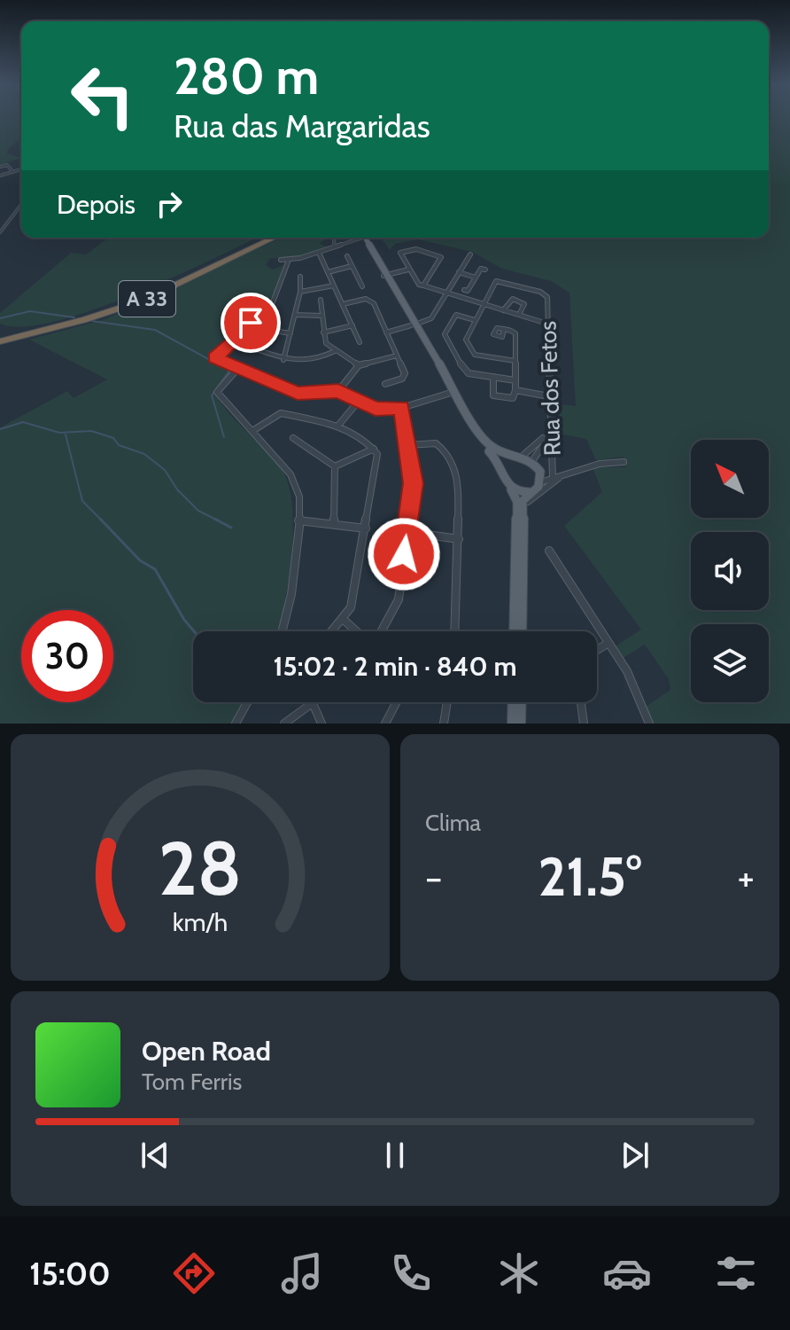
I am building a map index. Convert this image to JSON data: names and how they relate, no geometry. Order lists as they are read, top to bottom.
{
  "streets": {
    "highway": ["A 33"],
    "street": ["Rua dos Fetos"]
  },
  "north": "top left",
  "page": {
    "turn": ["280 m", "Rua das Margaridas"],
    "then": "Depois",
    "limit": "30",
    "trip": "15:02 · 2 min · 840 m",
    "tile": "Clima",
    "heat": ["−", "21.5°", "+"],
    "song": ["Open Road", "Tom Ferris"],
    "tabs": "15:00",
    "gauge": ["28", "km/h"]
  }
}
